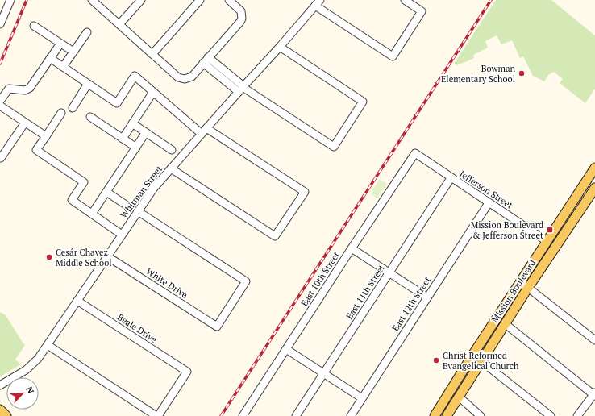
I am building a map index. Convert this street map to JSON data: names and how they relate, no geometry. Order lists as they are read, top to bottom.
{
  "streets": {
    "main road": ["Mission Boulevard"],
    "street": [
      "Jefferson Street",
      "Whitman Street",
      "East 10th Street",
      "White Drive",
      "East 11th Street",
      "East 12th Street",
      "Beale Drive"
    ]
  },
  "crossings": [
    ["Jefferson Street", "East 10th Street"],
    ["Jefferson Street", "Mission Boulevard"],
    ["Jefferson Street", "East 11th Street"],
    ["Jefferson Street", "East 12th Street"],
    ["Whitman Street", "White Drive"],
    ["Whitman Street", "Beale Drive"]
  ],
  "places": {
    "other": ["Bowman Elementary School", "Cesár Chavez Middle School", "Christ Reformed Evangelical Church"],
    "transit": ["Mission Boulevard & Jefferson Street"]
  },
  "north": "top right"
}
